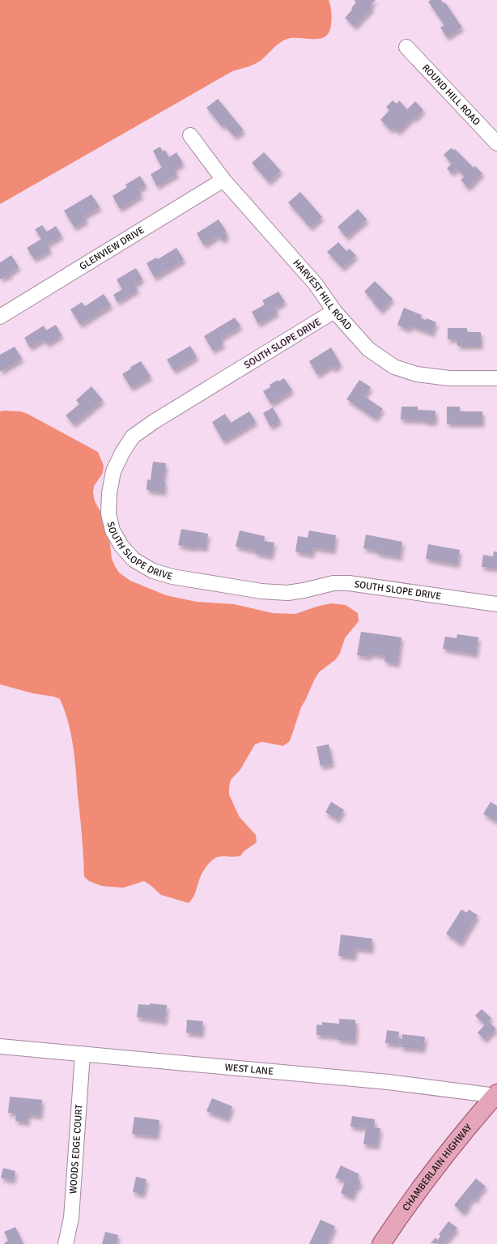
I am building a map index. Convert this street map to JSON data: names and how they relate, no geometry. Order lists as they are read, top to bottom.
{
  "streets": {
    "main road": ["CHAMBERLAIN HIGHWAY"],
    "street": [
      "ROUND HILL ROAD",
      "GLENVIEW DRIVE",
      "HARVEST HILL ROAD",
      "SOUTH SLOPE DRIVE",
      "WEST LANE",
      "WOODS EDGE COURT"
    ]
  },
  "crossings": [
    ["GLENVIEW DRIVE", "HARVEST HILL ROAD"],
    ["HARVEST HILL ROAD", "SOUTH SLOPE DRIVE"],
    ["WEST LANE", "WOODS EDGE COURT"],
    ["WEST LANE", "CHAMBERLAIN HIGHWAY"]
  ]
}
